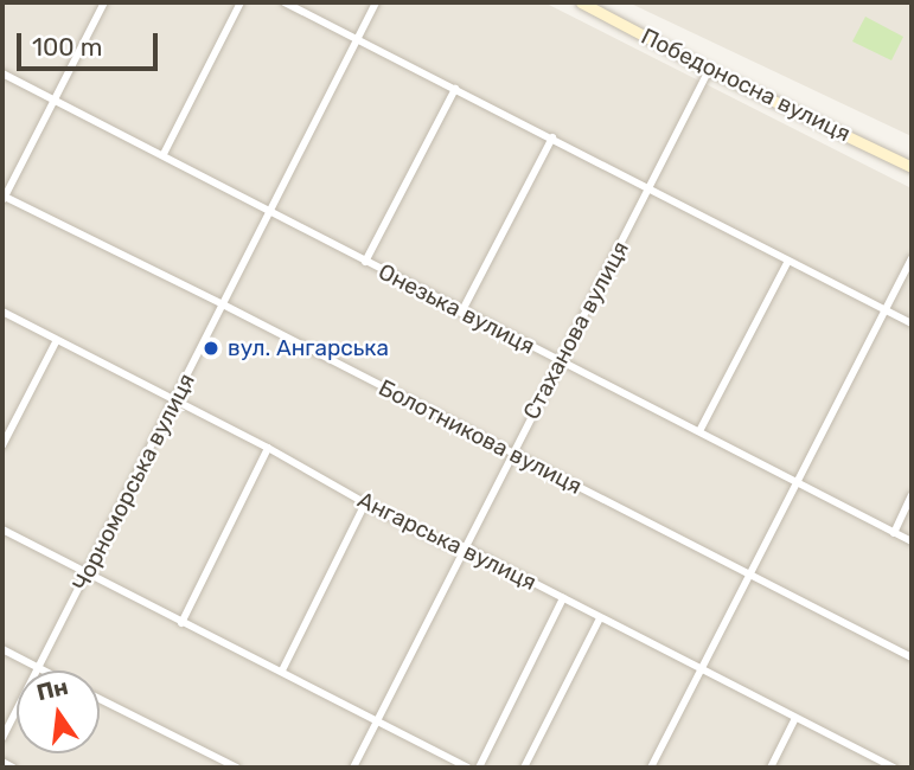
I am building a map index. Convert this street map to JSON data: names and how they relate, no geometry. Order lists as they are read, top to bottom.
{
  "streets": {
    "street": [
      "Победоносна вулиця",
      "Онезька вулиця",
      "Стаханова вулиця",
      "Болотникова вулиця",
      "Чорноморська вулиця",
      "Ангарська вулиця"
    ]
  },
  "crossings": [
    ["Победоносна вулиця", "Стаханова вулиця"],
    ["Онезька вулиця", "Стаханова вулиця"],
    ["Онезька вулиця", "Чорноморська вулиця"],
    ["Стаханова вулиця", "Болотникова вулиця"],
    ["Стаханова вулиця", "Ангарська вулиця"],
    ["Болотникова вулиця", "Чорноморська вулиця"],
    ["Чорноморська вулиця", "Ангарська вулиця"]
  ],
  "places": ["вул. Ангарська"],
  "scale_bar": "100 m",
  "north": "top"
}
